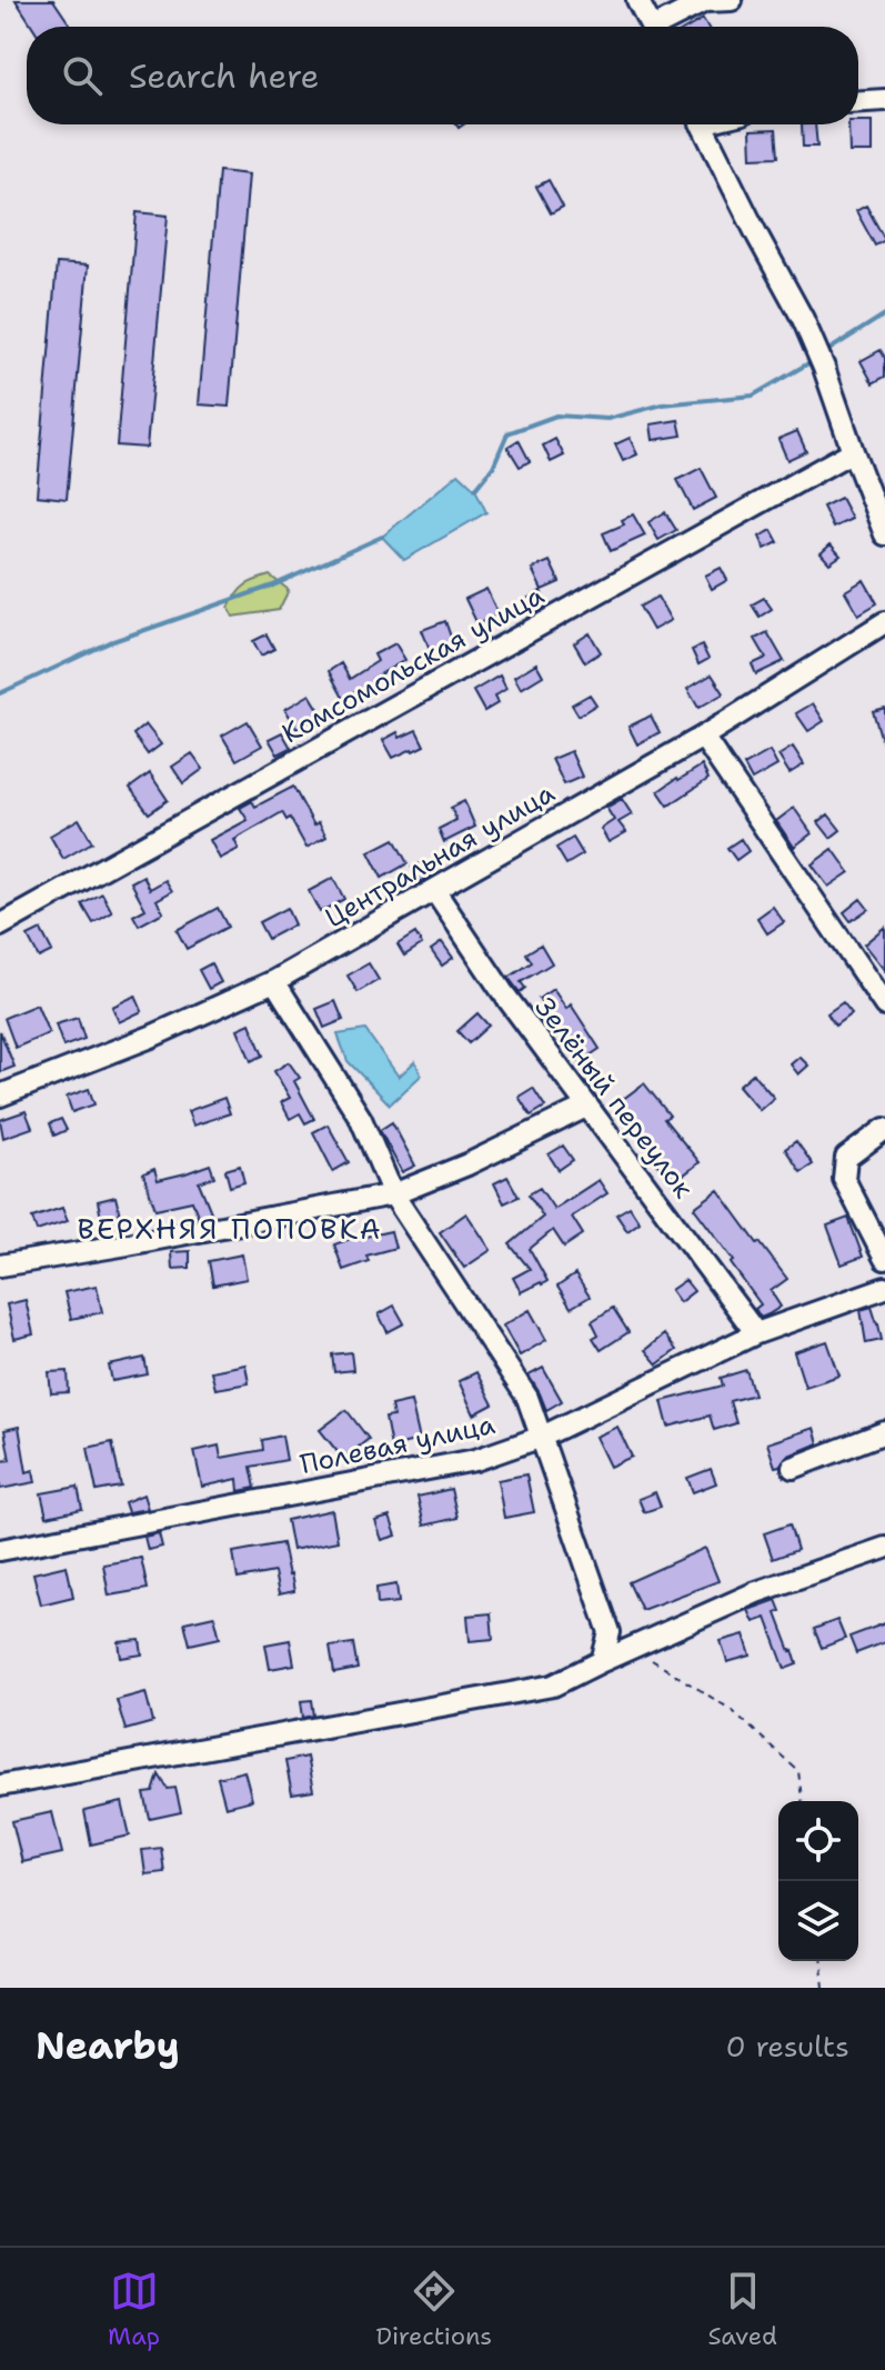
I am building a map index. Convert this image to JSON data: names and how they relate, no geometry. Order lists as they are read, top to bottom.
{
  "streets": {
    "street": [
      "Комсомольская улица",
      "Центральная улица",
      "Зелёный переулок",
      "Полевая улица"
    ]
  },
  "crossings": [
    ["Центральная улица", "Зелёный переулок"],
    ["Зелёный переулок", "Полевая улица"]
  ],
  "districts": ["ВЕРХНЯЯ ПОПОВКА"],
  "page": {
    "search": "Search here",
    "heading": ["Nearby", "0 results"],
    "nav": ["Map", "Directions", "Saved"]
  }
}
